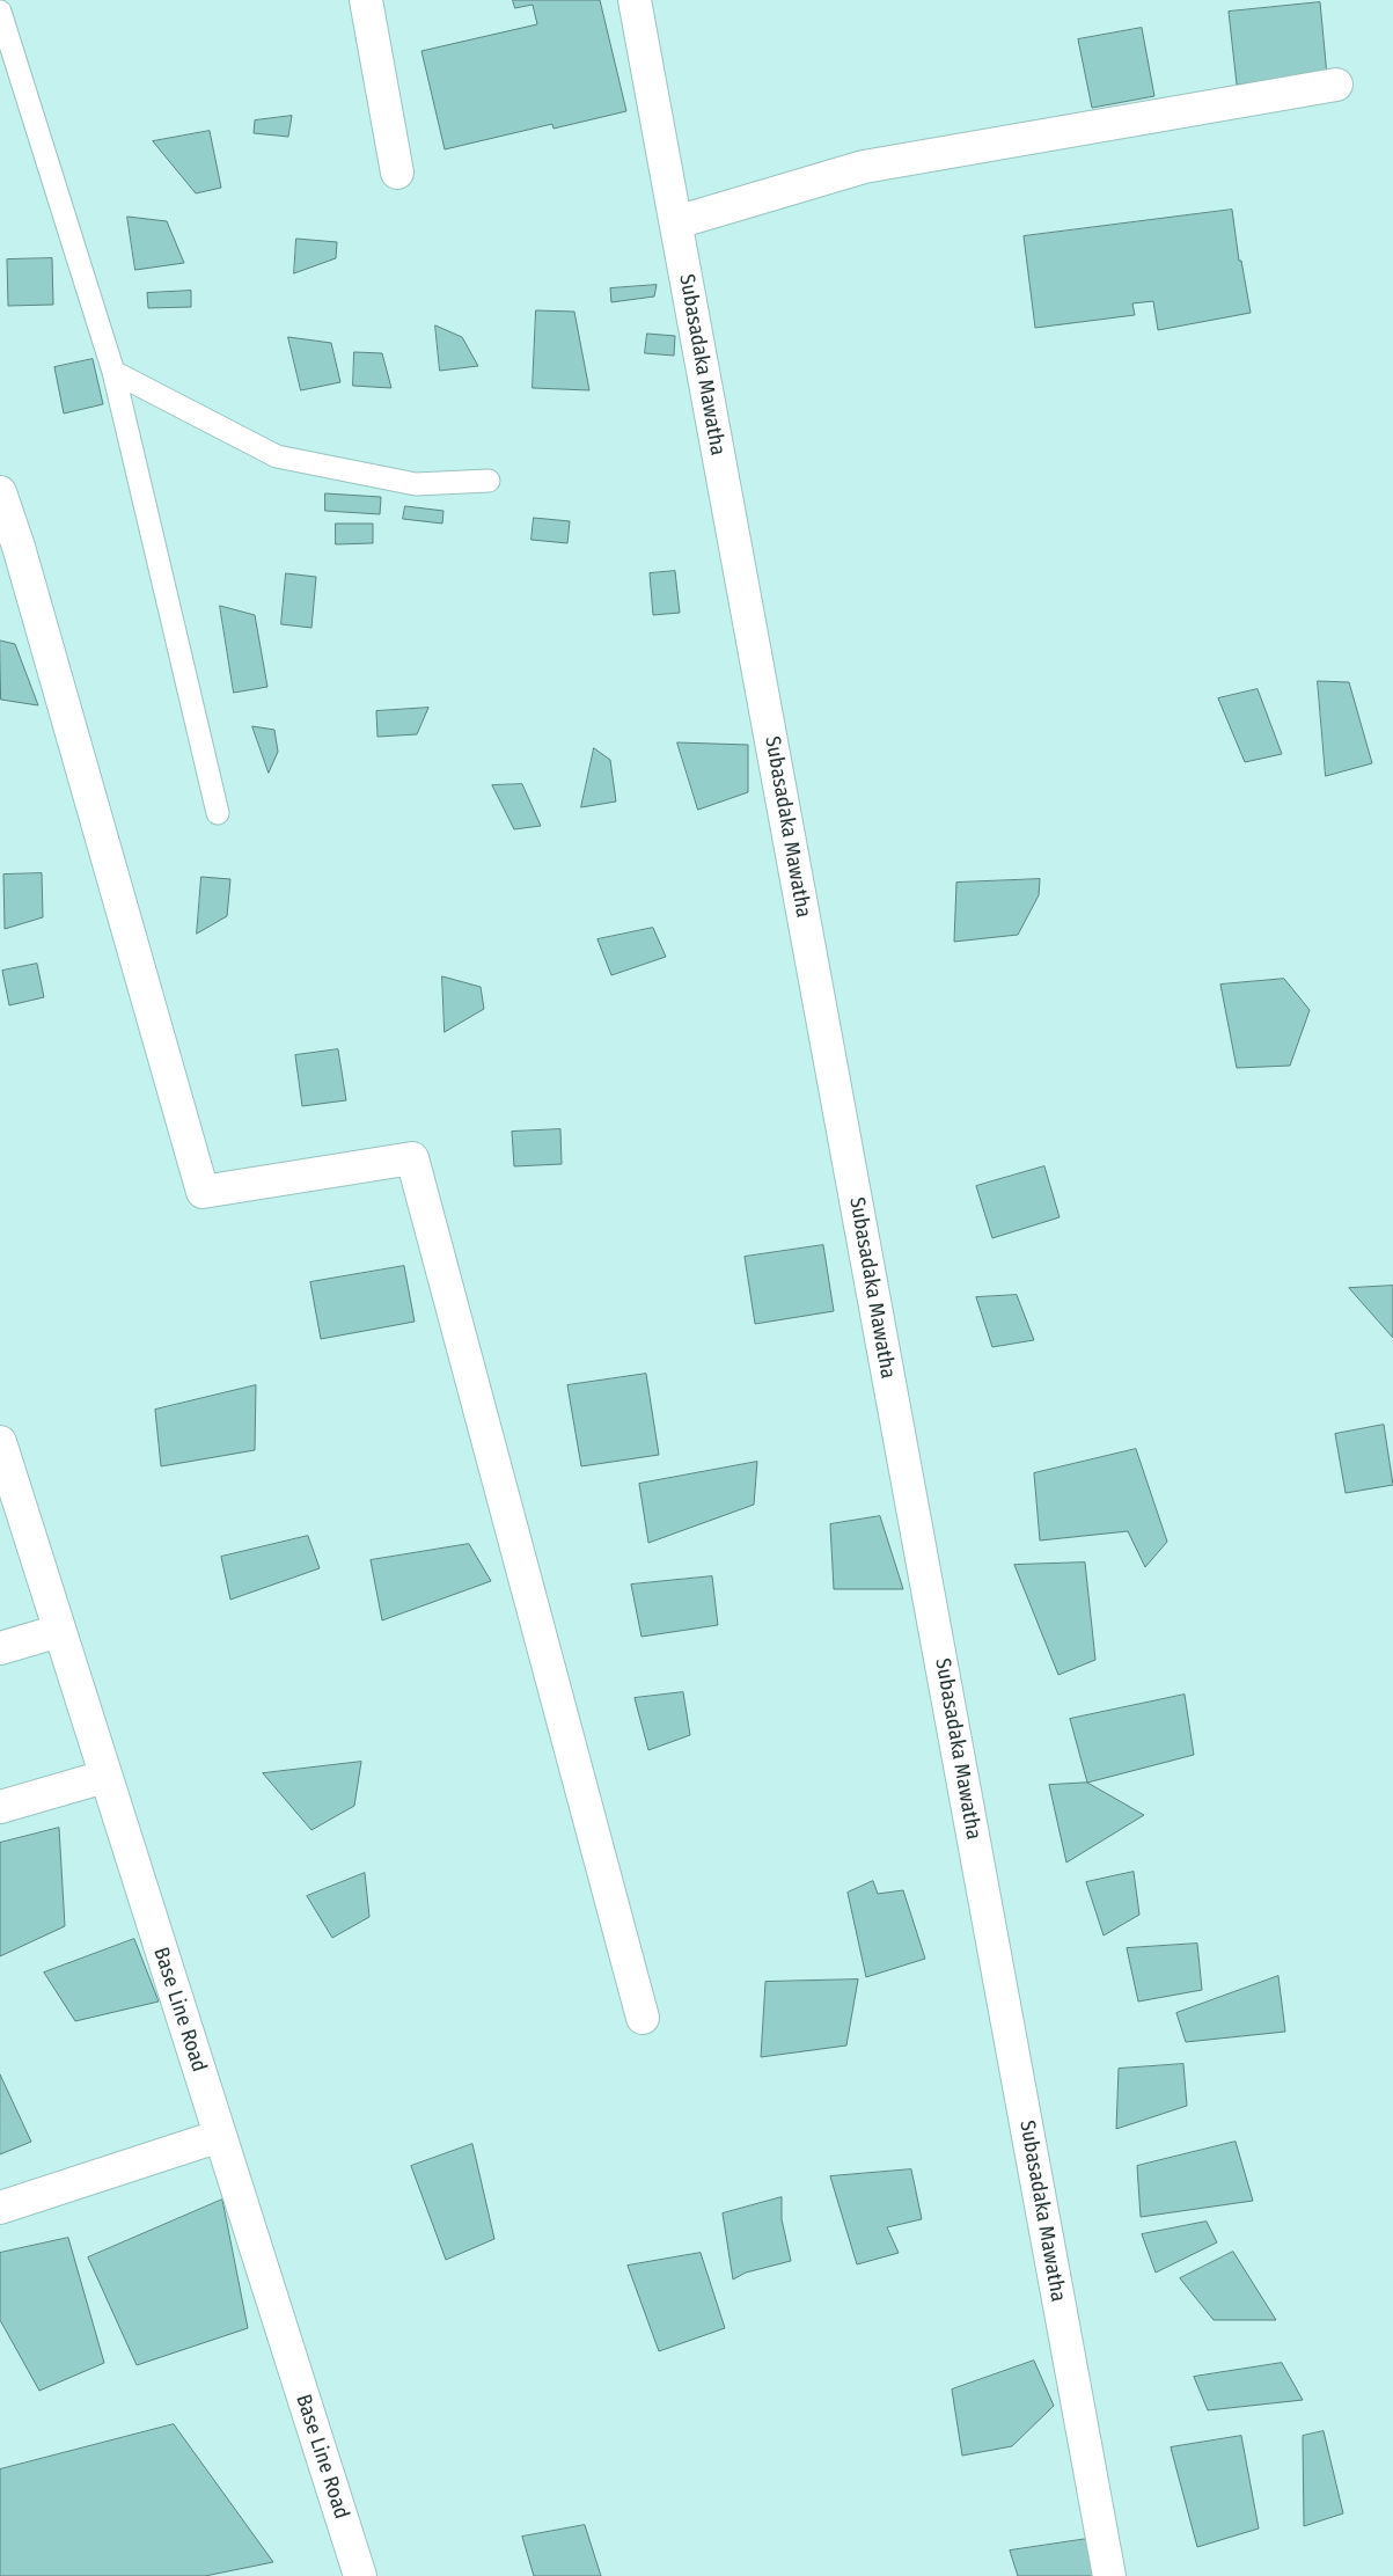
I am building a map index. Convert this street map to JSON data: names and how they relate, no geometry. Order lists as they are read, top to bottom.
{
  "streets": {
    "street": ["Subasadaka Mawatha", "Base Line Road"]
  }
}
